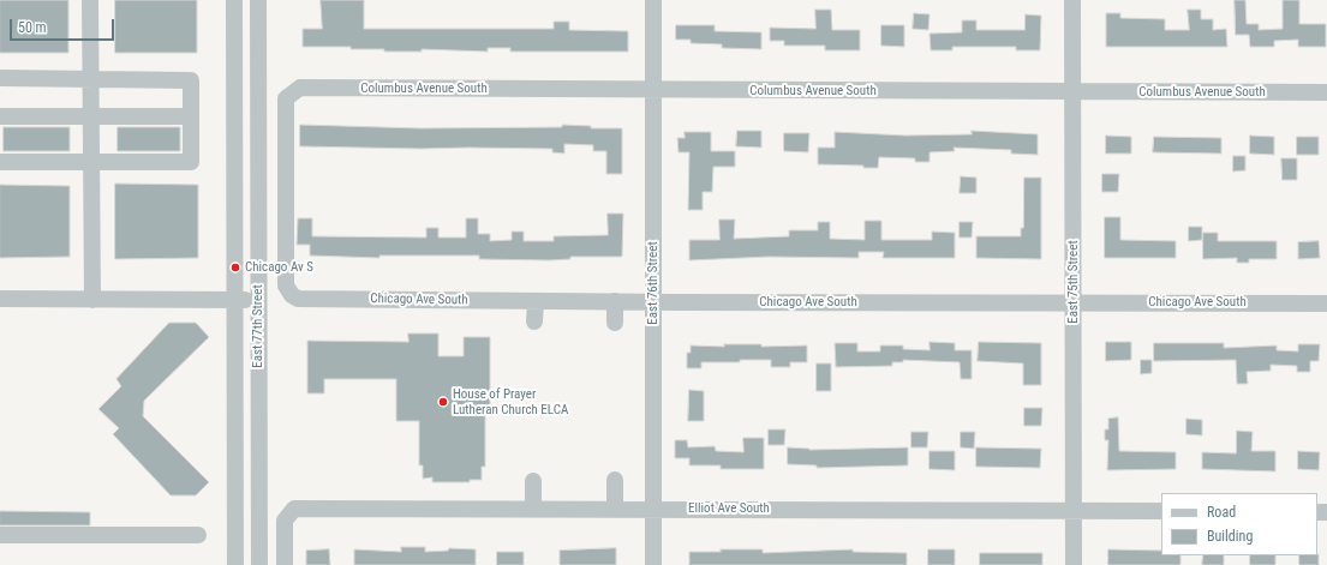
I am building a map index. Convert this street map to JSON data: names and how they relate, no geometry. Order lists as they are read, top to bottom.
{
  "streets": {
    "street": [
      "Columbus Avenue South",
      "East 75th Street",
      "East 76th Street",
      "Chicago Ave South",
      "East 77th Street",
      "Elliot Ave South"
    ]
  },
  "crossings": [
    ["Columbus Avenue South", "East 75th Street"],
    ["Columbus Avenue South", "East 76th Street"],
    ["Columbus Avenue South", "Chicago Ave South"],
    ["East 75th Street", "Chicago Ave South"],
    ["East 75th Street", "Elliot Ave South"],
    ["East 76th Street", "Chicago Ave South"],
    ["East 76th Street", "Elliot Ave South"]
  ],
  "places": ["Chicago Av S", "House of Prayer Lutheran Church ELCA"],
  "legend": ["Road", "Building"],
  "scale_bar": "50 m"
}
